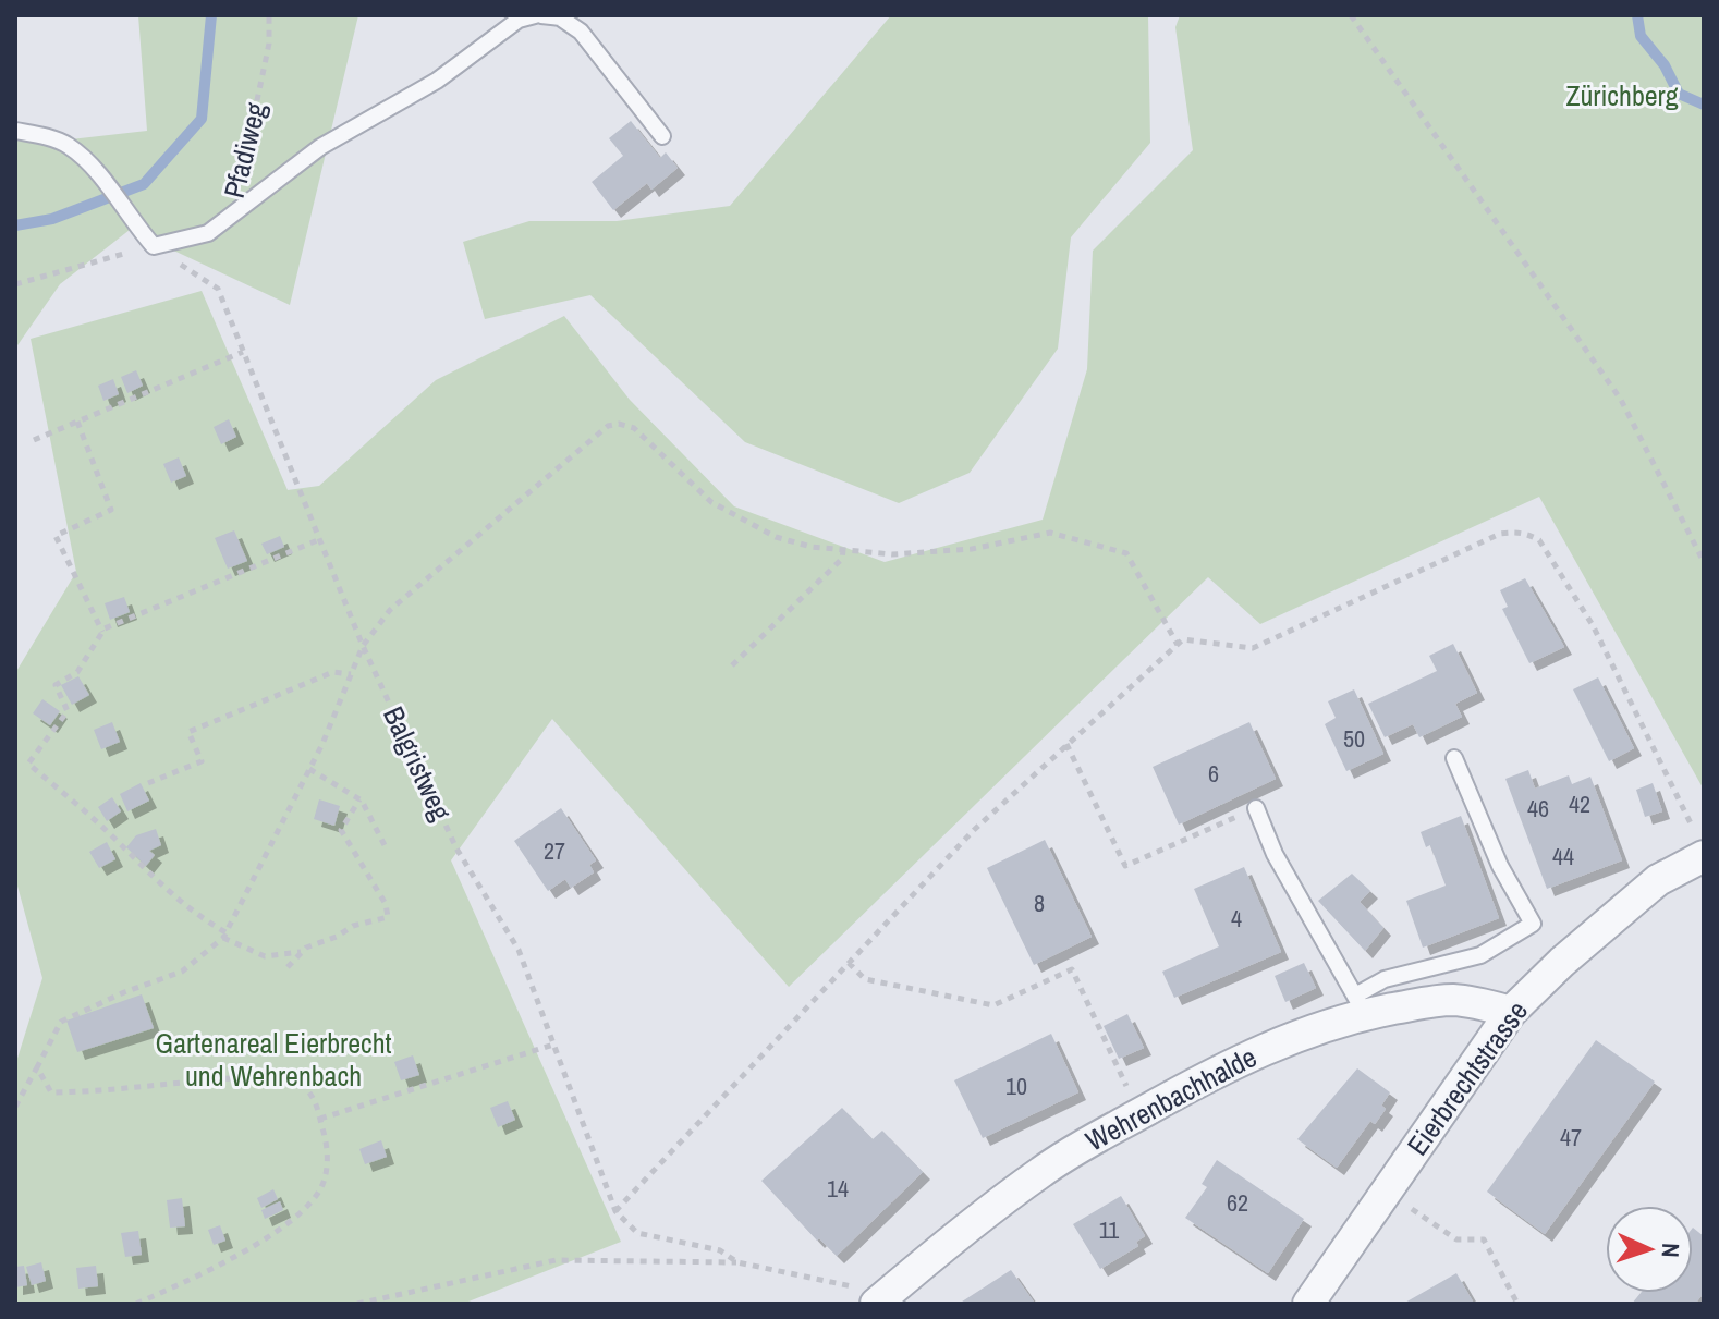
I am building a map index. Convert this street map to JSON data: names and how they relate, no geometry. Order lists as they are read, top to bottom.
{
  "streets": {
    "street": ["Eierbrechtstrasse", "Wehrenbachhalde"],
    "lane": ["Pfadiweg"],
    "path": ["Balgristweg"]
  },
  "crossings": [
    ["Pfadiweg", "Balgristweg"],
    ["Eierbrechtstrasse", "Wehrenbachhalde"]
  ],
  "parks": ["Zürichberg", "Gartenareal Eierbrecht und Wehrenbach"],
  "house_numbers": [
    "50",
    "6",
    "42",
    "46",
    "27",
    "44",
    "8",
    "4",
    "10",
    "47",
    "14",
    "62",
    "11"
  ],
  "north": "right"
}
